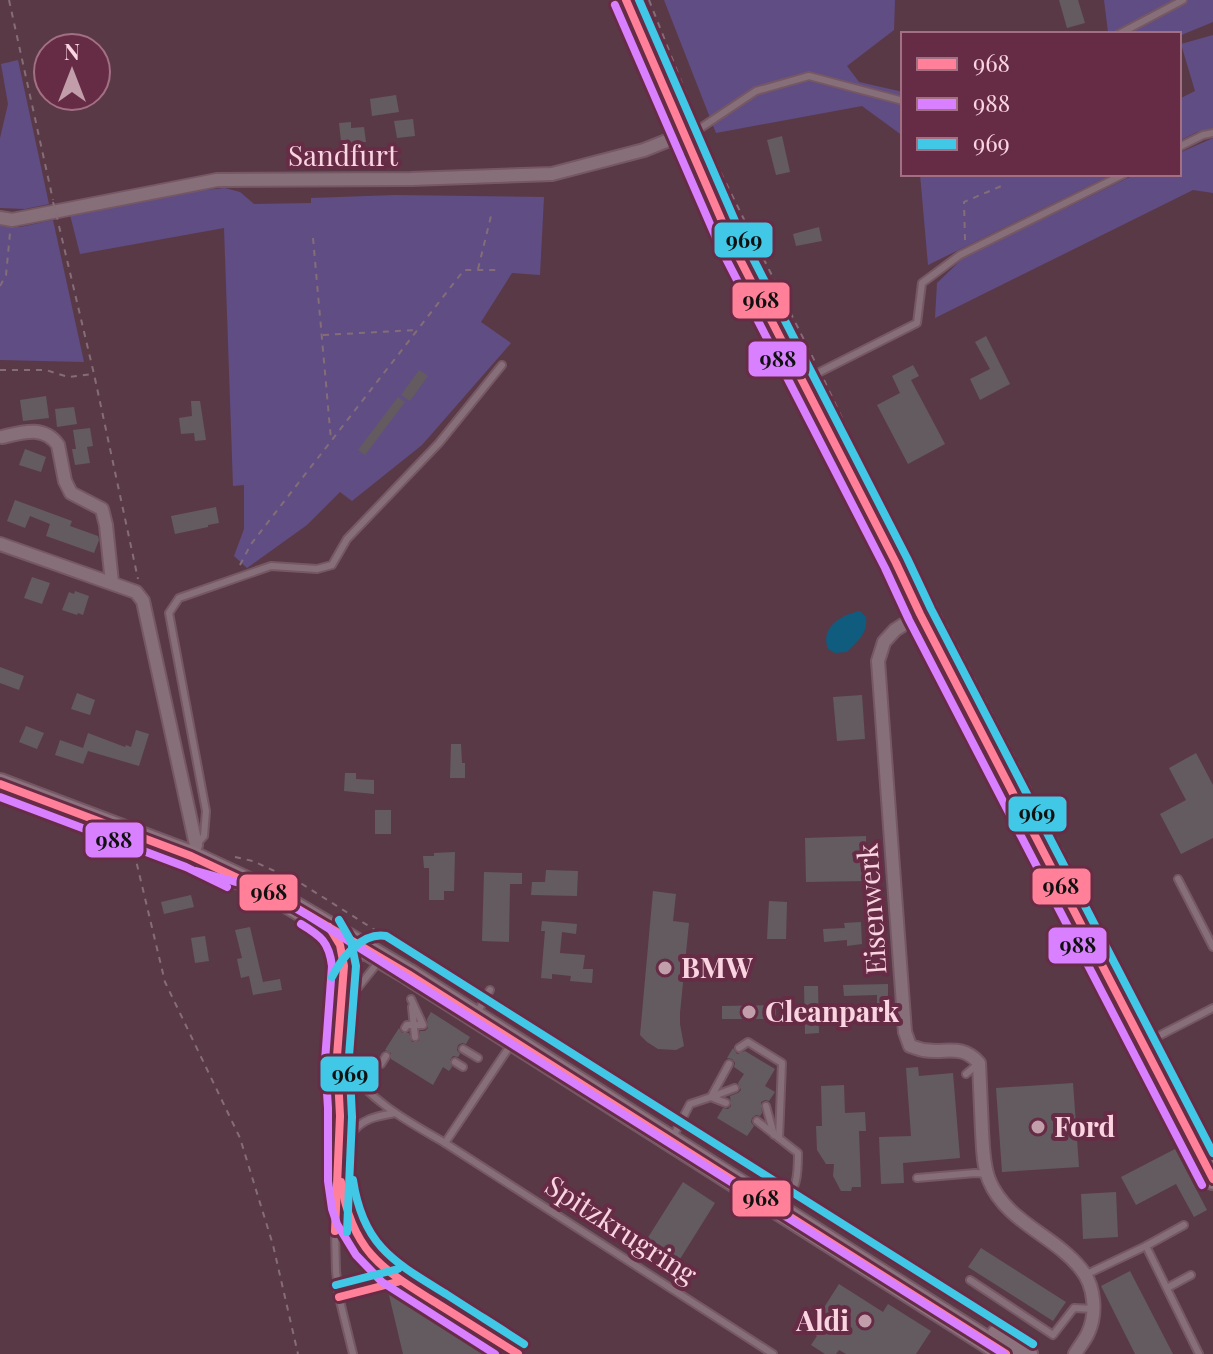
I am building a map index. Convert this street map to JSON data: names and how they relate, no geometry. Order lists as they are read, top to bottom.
{
  "streets": {
    "street": ["Sandfurt", "Eisenwerk"],
    "lane": ["Spitzkrugring"]
  },
  "places": [
    "BMW",
    "Cleanpark",
    "Ford",
    "Aldi"
  ],
  "lines": ["transit line 968", "transit line 969", "transit line 988"],
  "legend": ["968", "988", "969"],
  "north": "top"
}
